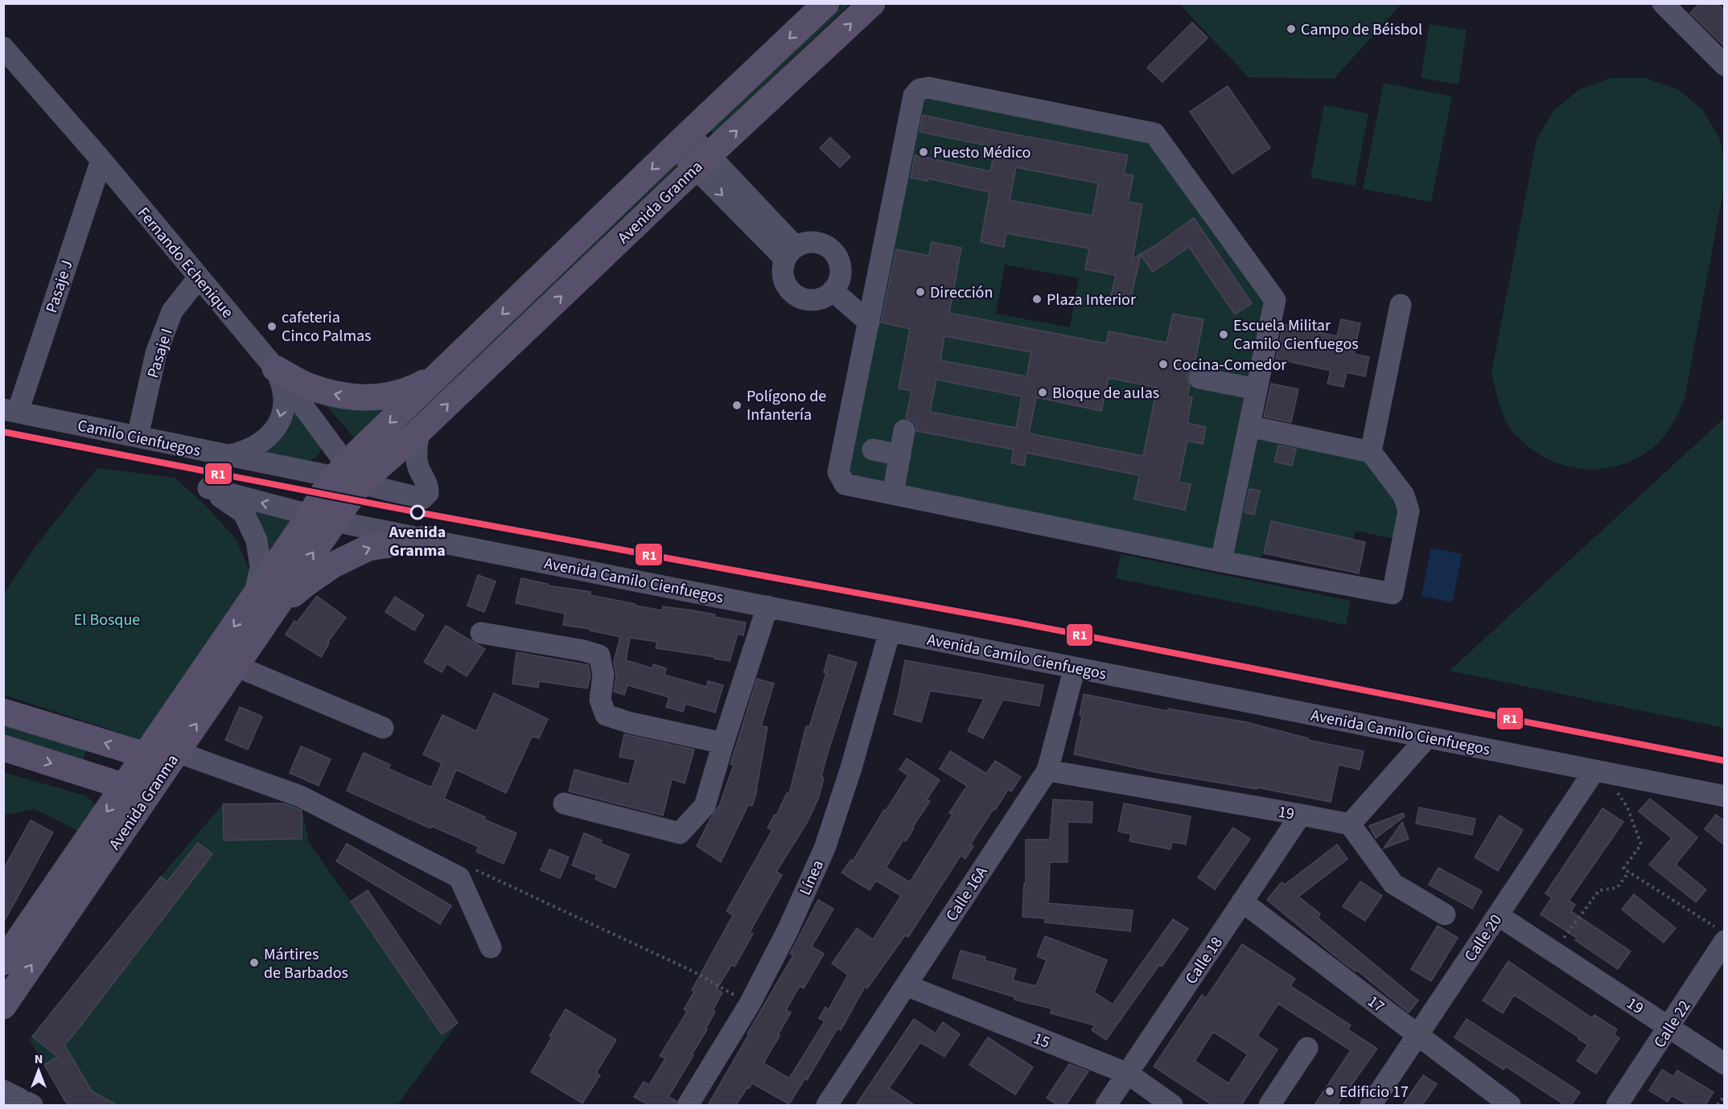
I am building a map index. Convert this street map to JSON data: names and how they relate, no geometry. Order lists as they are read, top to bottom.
{
  "streets": {
    "main road": ["Avenida Granma"],
    "street": [
      "Fernando Echenique",
      "Pasaje J",
      "Pasaje I",
      "Camilo Cienfuegos",
      "Avenida Camilo Cienfuegos",
      "19",
      "Línea",
      "Calle 16A",
      "Calle 20",
      "Calle 18",
      "17",
      "Calle 22",
      "15"
    ]
  },
  "crossings": [
    ["Avenida Granma", "Fernando Echenique"],
    ["Avenida Granma", "Camilo Cienfuegos"],
    ["Avenida Granma", "Avenida Camilo Cienfuegos"],
    ["Fernando Echenique", "Pasaje J"],
    ["Fernando Echenique", "Pasaje I"],
    ["Fernando Echenique", "Camilo Cienfuegos"],
    ["Pasaje J", "Camilo Cienfuegos"],
    ["Pasaje I", "Camilo Cienfuegos"],
    ["Avenida Camilo Cienfuegos", "Línea"],
    ["Avenida Camilo Cienfuegos", "Calle 16A"],
    ["Avenida Camilo Cienfuegos", "Calle 20"],
    ["19", "Calle 16A"],
    ["19", "Calle 20"],
    ["19", "Calle 18"],
    ["19", "Calle 22"],
    ["Calle 16A", "15"],
    ["Calle 20", "17"],
    ["Calle 18", "17"],
    ["Calle 18", "15"]
  ],
  "parks": ["El Bosque"],
  "places": [
    "Campo de Béisbol",
    "Puesto Médico",
    "Dirección",
    "Plaza Interior",
    "cafeteria Cinco Palmas",
    "Escuela Militar Camilo Cienfuegos",
    "Cocina-Comedor",
    "Bloque de aulas",
    "Polígono de Infantería",
    "Avenida Granma",
    "Mártires de Barbados",
    "Edificio 17"
  ],
  "lines": ["transit line R1"],
  "north": "top"
}
